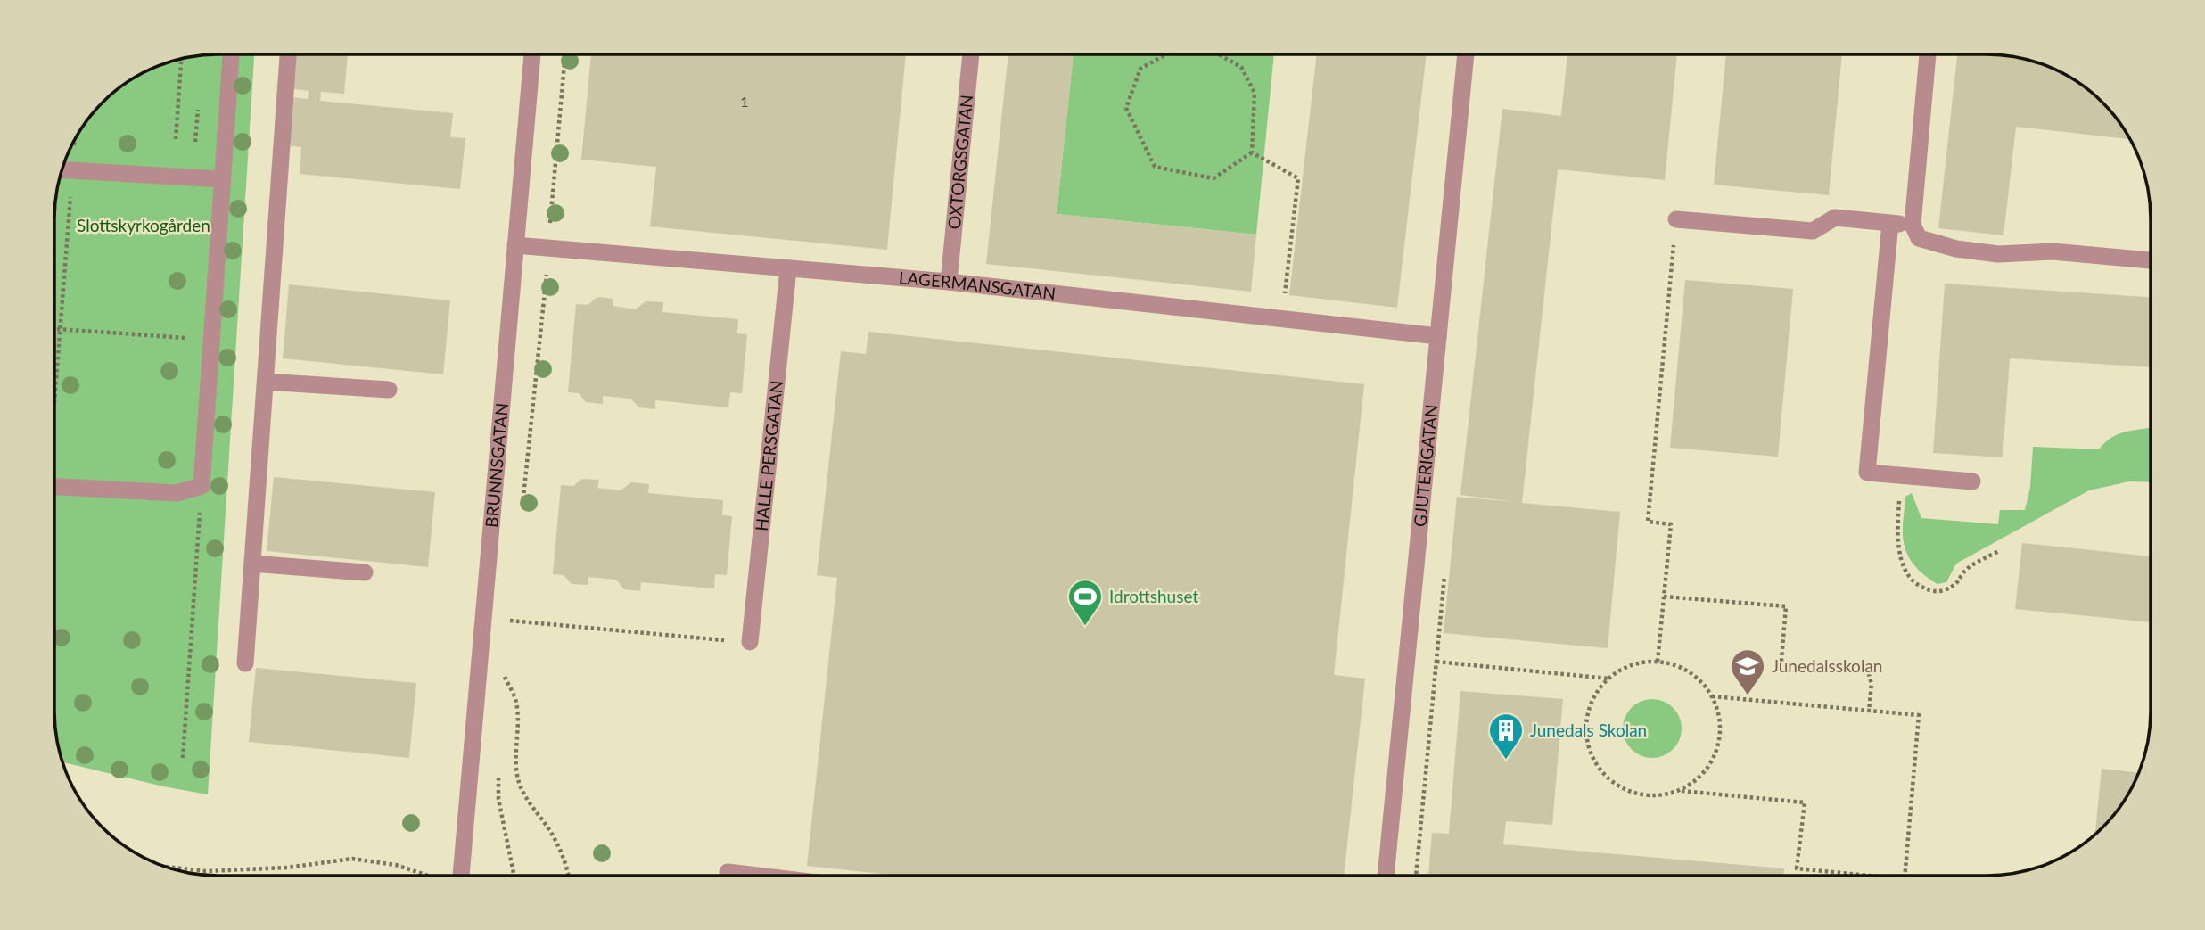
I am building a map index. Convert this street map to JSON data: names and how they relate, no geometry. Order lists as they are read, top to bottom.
{
  "streets": {
    "street": [
      "OXTORGSGATAN",
      "LAGERMANSGATAN",
      "HALLE PERSGATAN",
      "BRUNNSGATAN",
      "GJUTERIGATAN"
    ]
  },
  "crossings": [
    ["OXTORGSGATAN", "LAGERMANSGATAN"],
    ["LAGERMANSGATAN", "HALLE PERSGATAN"],
    ["LAGERMANSGATAN", "BRUNNSGATAN"],
    ["LAGERMANSGATAN", "GJUTERIGATAN"]
  ],
  "parks": ["Slottskyrkogården"],
  "places": {
    "sports": ["Idrottshuset"],
    "school or university": ["Junedalsskolan"],
    "building": ["Junedals Skolan"]
  },
  "house_numbers": ["1"]
}
